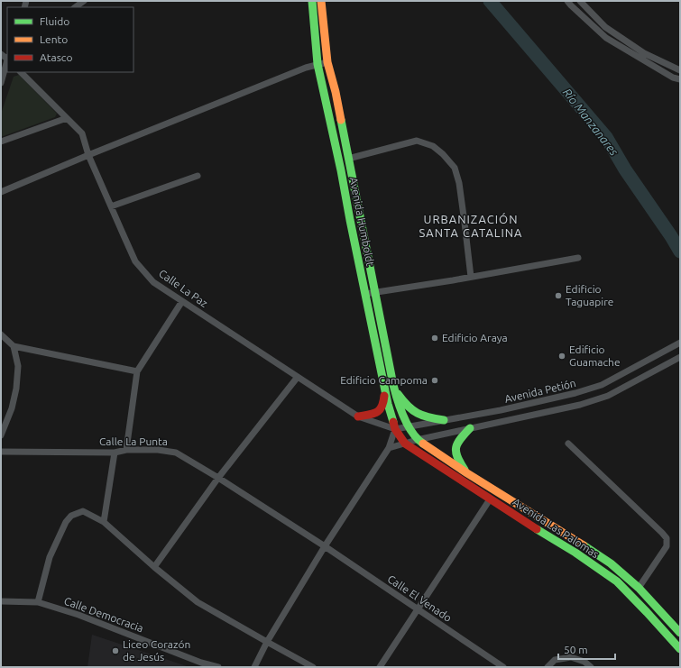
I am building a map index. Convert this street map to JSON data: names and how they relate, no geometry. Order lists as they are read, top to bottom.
{
  "streets": {
    "main road": ["Avenida Humboldt", "Avenida Las Palomas"],
    "street": [
      "Calle La Paz",
      "Avenida Petión",
      "Calle La Punta",
      "Calle El Venado",
      "Calle Democracia"
    ]
  },
  "crossings": [
    ["Avenida Humboldt", "Calle La Paz"],
    ["Avenida Humboldt", "Avenida Petión"],
    ["Avenida Humboldt", "Avenida Las Palomas"],
    ["Calle La Paz", "Avenida Petión"],
    ["Avenida Petión", "Avenida Las Palomas"],
    ["Calle La Punta", "Calle El Venado"]
  ],
  "districts": ["URBANIZACIÓN SANTA CATALINA"],
  "water": ["Río Manzanares"],
  "places": [
    "Edificio Taguapire",
    "Edificio Araya",
    "Edificio Guamache",
    "Edificio Campoma",
    "Liceo Corazón de Jesús"
  ],
  "legend": ["Fluido", "Lento", "Atasco"],
  "scale_bar": "50 m"
}
